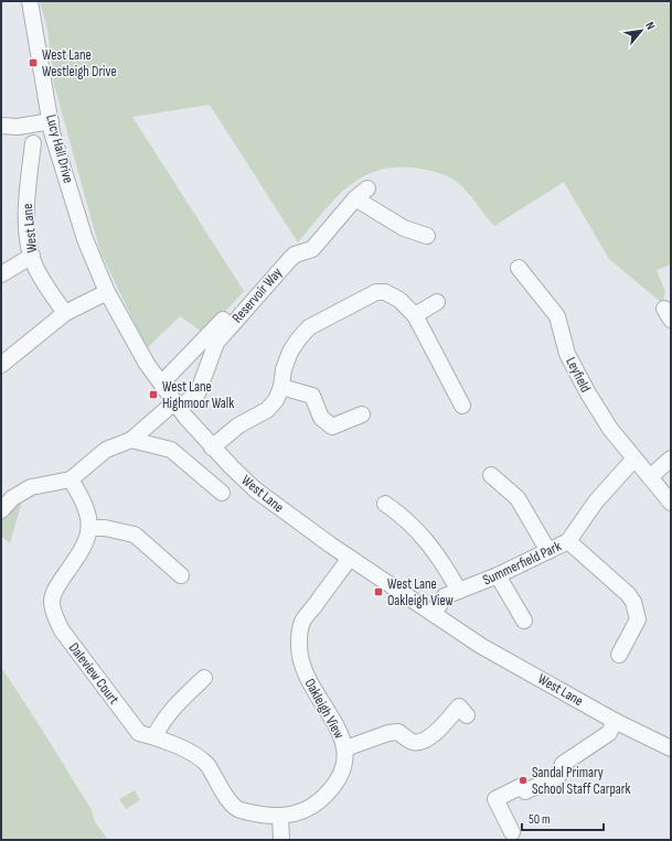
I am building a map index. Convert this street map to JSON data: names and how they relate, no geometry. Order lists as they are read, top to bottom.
{
  "streets": {
    "street": [
      "Lucy Hall Drive",
      "West Lane",
      "Reservoir Way",
      "Leyfield",
      "Summerfield Park",
      "Daleview Court",
      "Oakleigh View"
    ]
  },
  "crossings": [
    ["Lucy Hall Drive", "West Lane"],
    ["West Lane", "Reservoir Way"],
    ["West Lane", "Summerfield Park"],
    ["West Lane", "Oakleigh View"],
    ["Leyfield", "Summerfield Park"],
    ["Daleview Court", "Oakleigh View"]
  ],
  "places": {
    "transit": ["West Lane Westleigh Drive", "West Lane Highmoor Walk", "West Lane Oakleigh View"],
    "other": ["Sandal Primary School Staff Carpark"]
  },
  "scale_bar": "50 m",
  "north": "top right"
}
